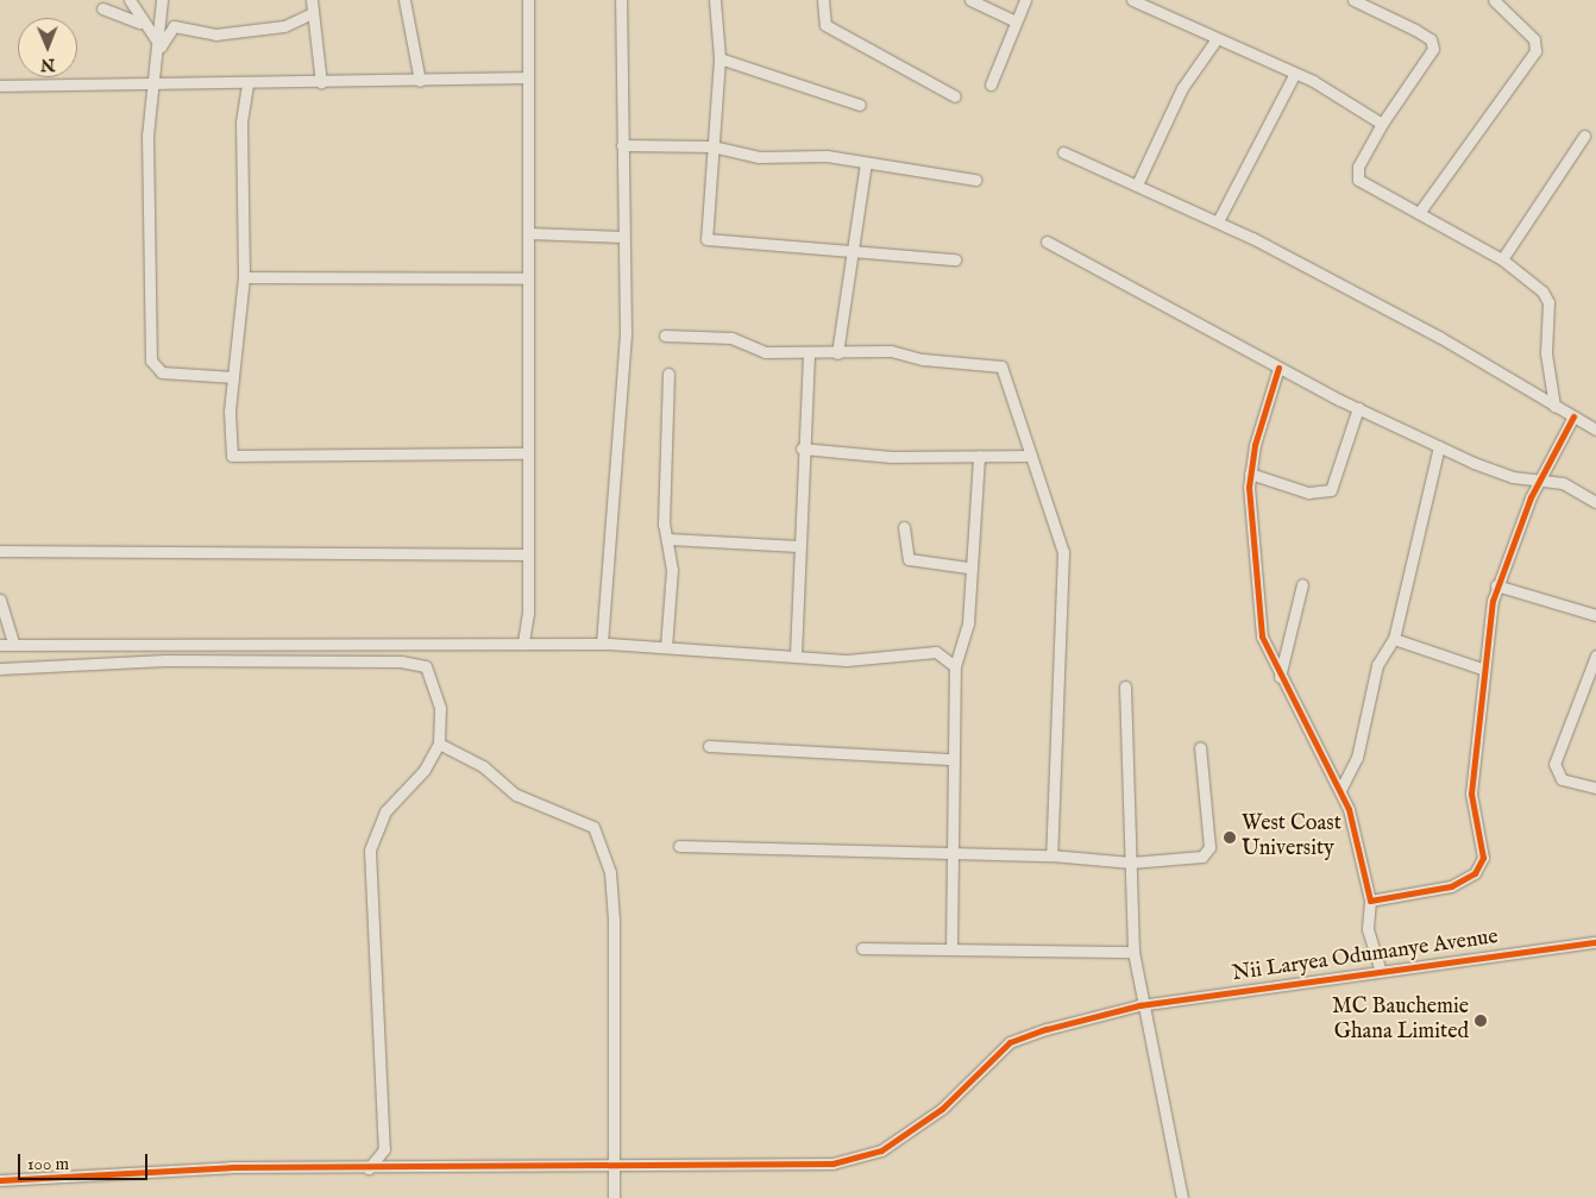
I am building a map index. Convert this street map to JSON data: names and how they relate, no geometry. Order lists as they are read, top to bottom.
{
  "streets": {
    "street": ["Nii Laryea Odumanye Avenue"]
  },
  "places": ["West Coast University", "MC Bauchemie Ghana Limited"],
  "scale_bar": "100 m",
  "north": "bottom"
}
